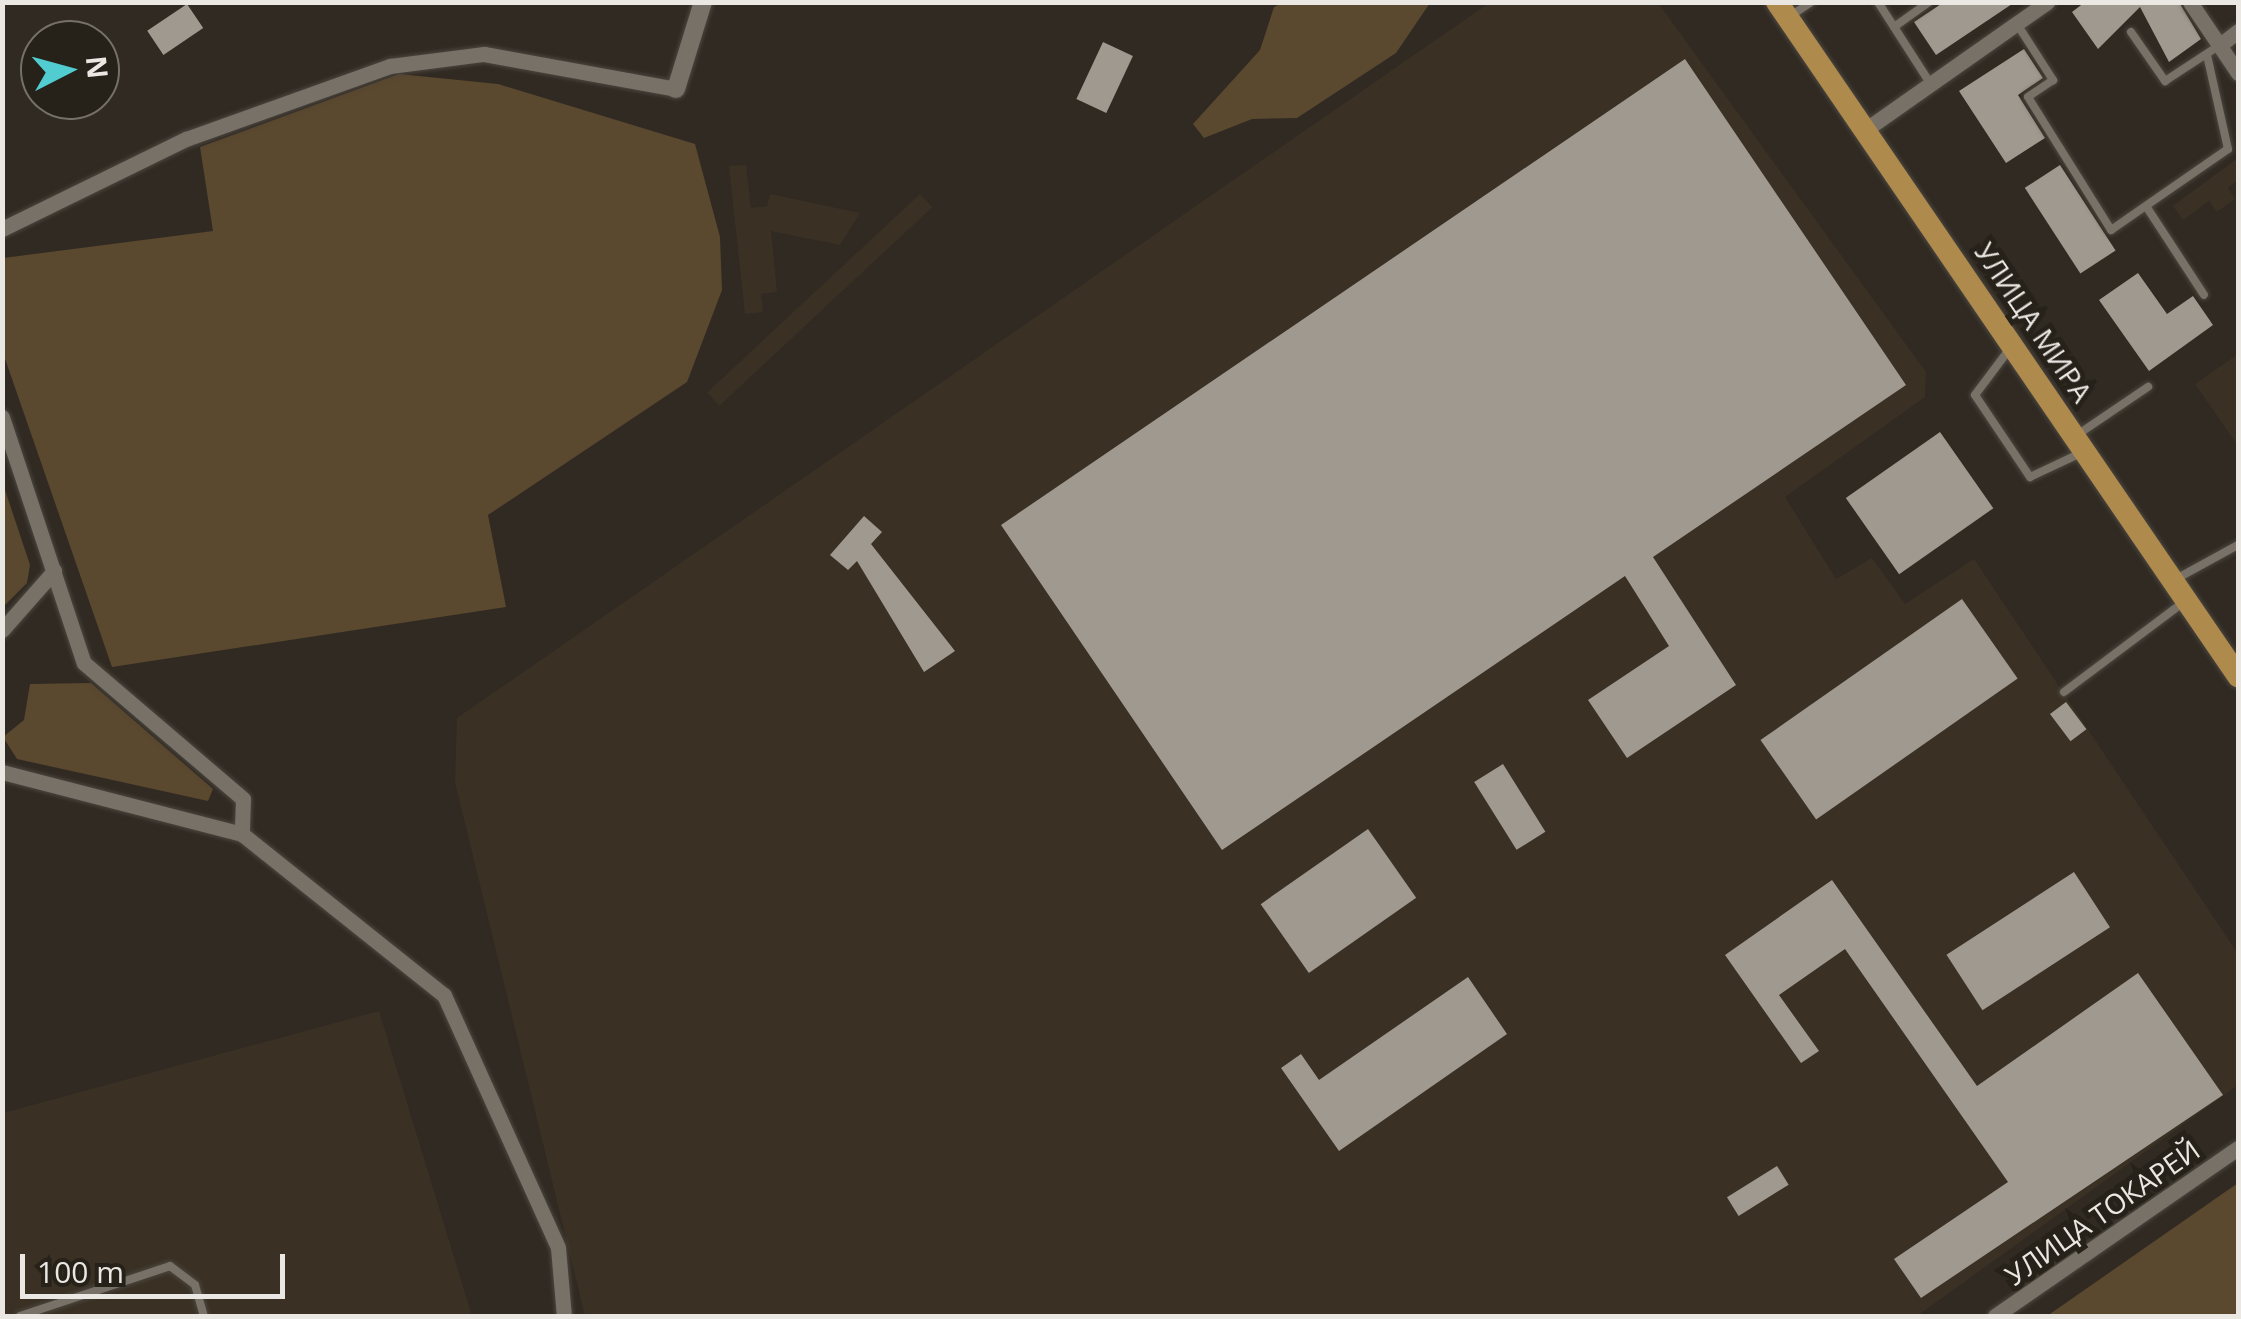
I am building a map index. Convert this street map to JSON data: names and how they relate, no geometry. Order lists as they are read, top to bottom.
{
  "streets": {
    "main road": ["УЛИЦА МИРА"],
    "street": ["УЛИЦА ТОКАРЕЙ"]
  },
  "scale_bar": "100 m",
  "north": "right"
}
